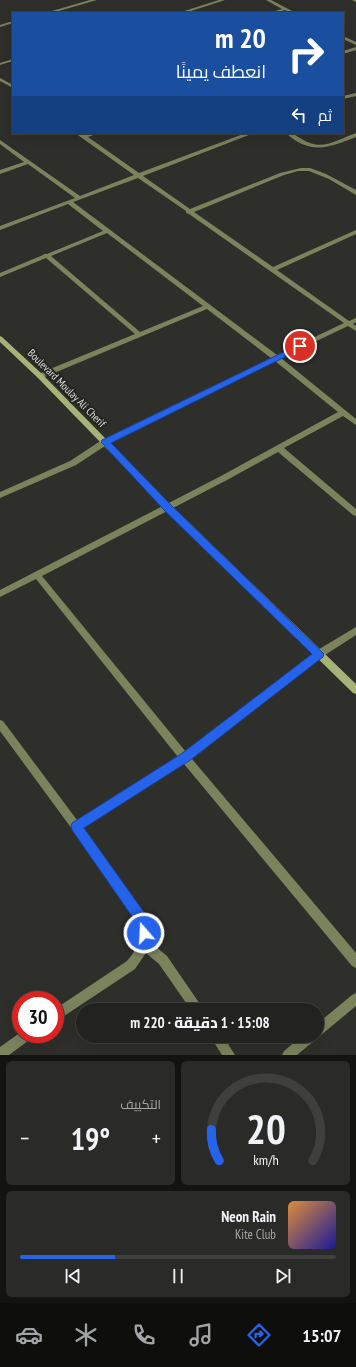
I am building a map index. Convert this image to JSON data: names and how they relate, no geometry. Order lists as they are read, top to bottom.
{
  "streets": {
    "street": ["Boulevard Moulay Ali Cherif"]
  },
  "page": {
    "turn": ["20 m", "انعطف يمينًا"],
    "then": "ثم",
    "limit": "30",
    "trip": "15:08 · 1 دقيقة · 220 m",
    "tile": "التكييف",
    "heat": ["−", "19°", "+"],
    "song": ["Neon Rain", "Kite Club"],
    "tabs": "15:07",
    "gauge": ["20", "km/h"]
  }
}
